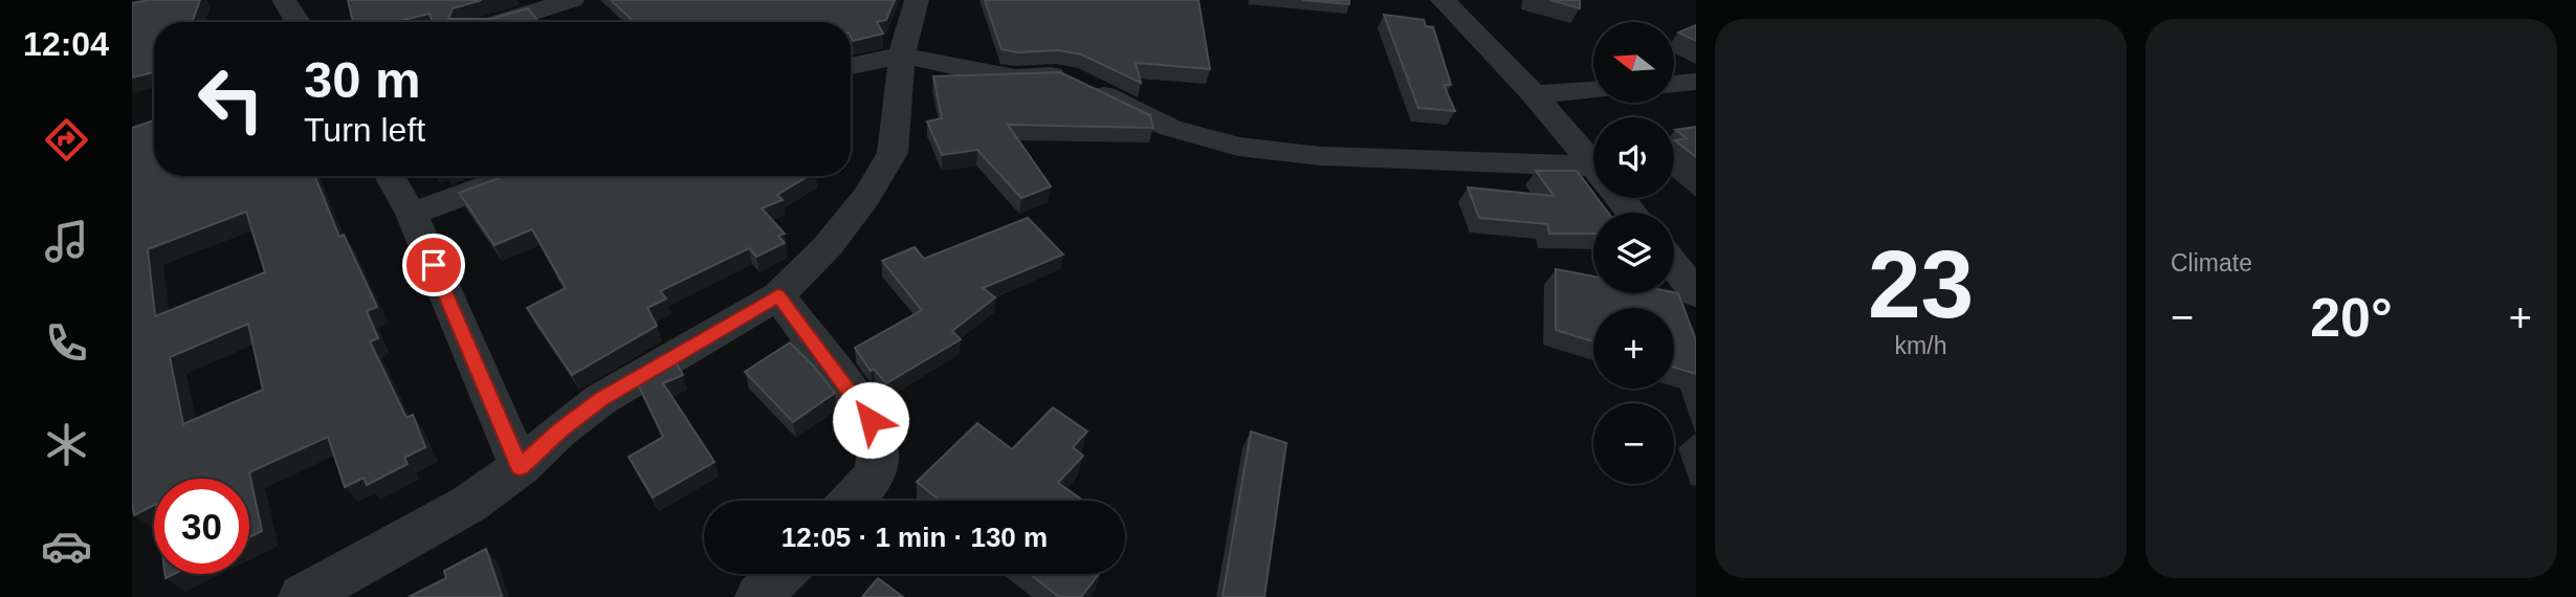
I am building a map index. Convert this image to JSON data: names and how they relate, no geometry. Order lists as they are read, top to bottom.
{
  "north": "left",
  "page": {
    "tabs": "12:04",
    "tile": [
      ["23", "km/h"],
      "Climate"
    ],
    "map_buttons": ["+", "−"],
    "turn": ["30 m", "Turn left"],
    "heat": ["−", "20°", "+"],
    "limit": "30",
    "trip": "12:05 · 1 min · 130 m"
  }
}
